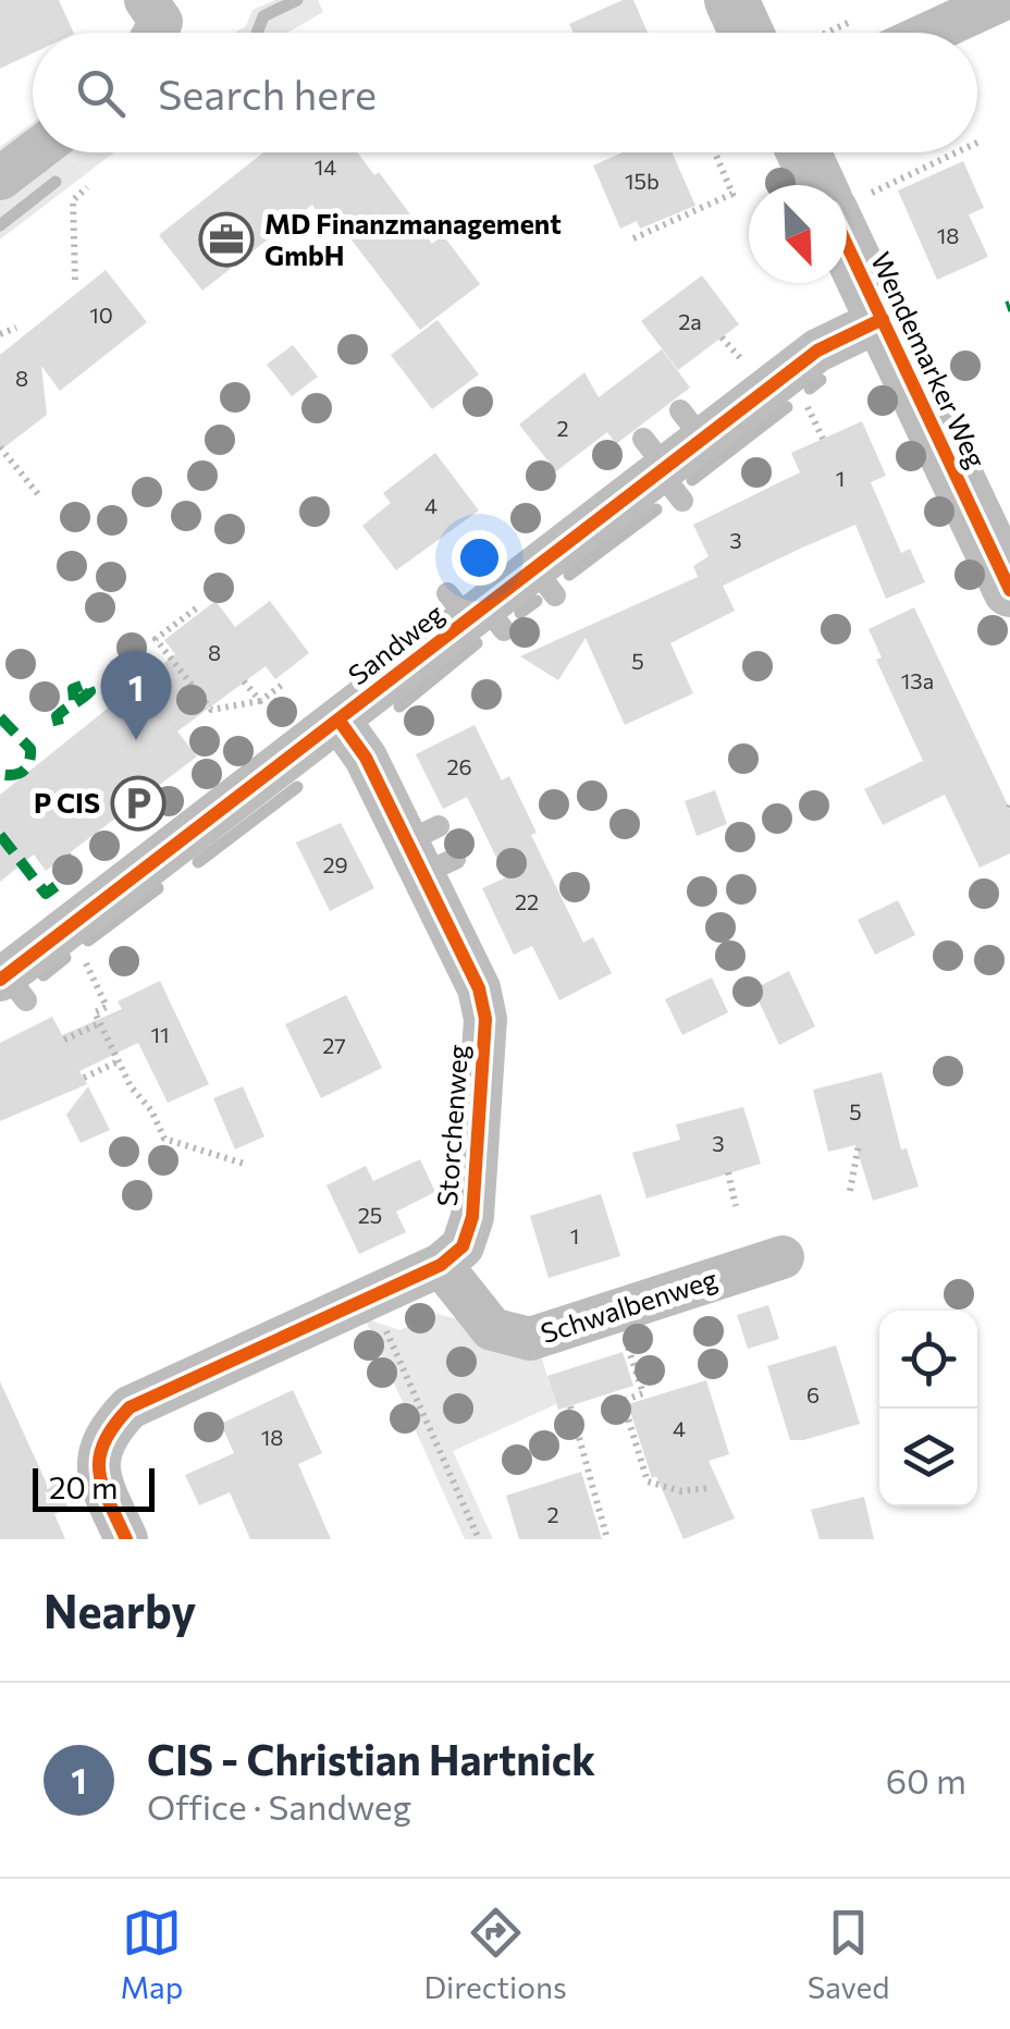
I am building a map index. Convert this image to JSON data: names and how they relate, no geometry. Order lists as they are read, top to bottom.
{
  "streets": {
    "street": [
      "Wendemarker Weg",
      "Sandweg",
      "Storchenweg",
      "Schwalbenweg"
    ]
  },
  "crossings": [
    ["Wendemarker Weg", "Sandweg"],
    ["Sandweg", "Storchenweg"],
    ["Storchenweg", "Schwalbenweg"]
  ],
  "places": {
    "office": ["MD Finanzmanagement GmbH"],
    "parking": ["P CIS"]
  },
  "house_numbers": [
    "14",
    "15b",
    "18",
    "10",
    "2a",
    "8",
    "2",
    "1",
    "4",
    "3",
    "8",
    "5",
    "13a",
    "26",
    "29",
    "22",
    "11",
    "27",
    "5",
    "3",
    "25",
    "1",
    "6",
    "4",
    "18",
    "2"
  ],
  "scale_bar": "20 m",
  "north": "bottom right",
  "page": {
    "search": "Search here",
    "pins": "1",
    "scale": "20 m",
    "heading": "Nearby",
    "list": [
      {
        "mark": "1",
        "name": "CIS - Christian Hartnick",
        "note": "Office · Sandweg",
        "value": "60 m"
      }
    ],
    "nav": ["Map", "Directions", "Saved"]
  }
}
